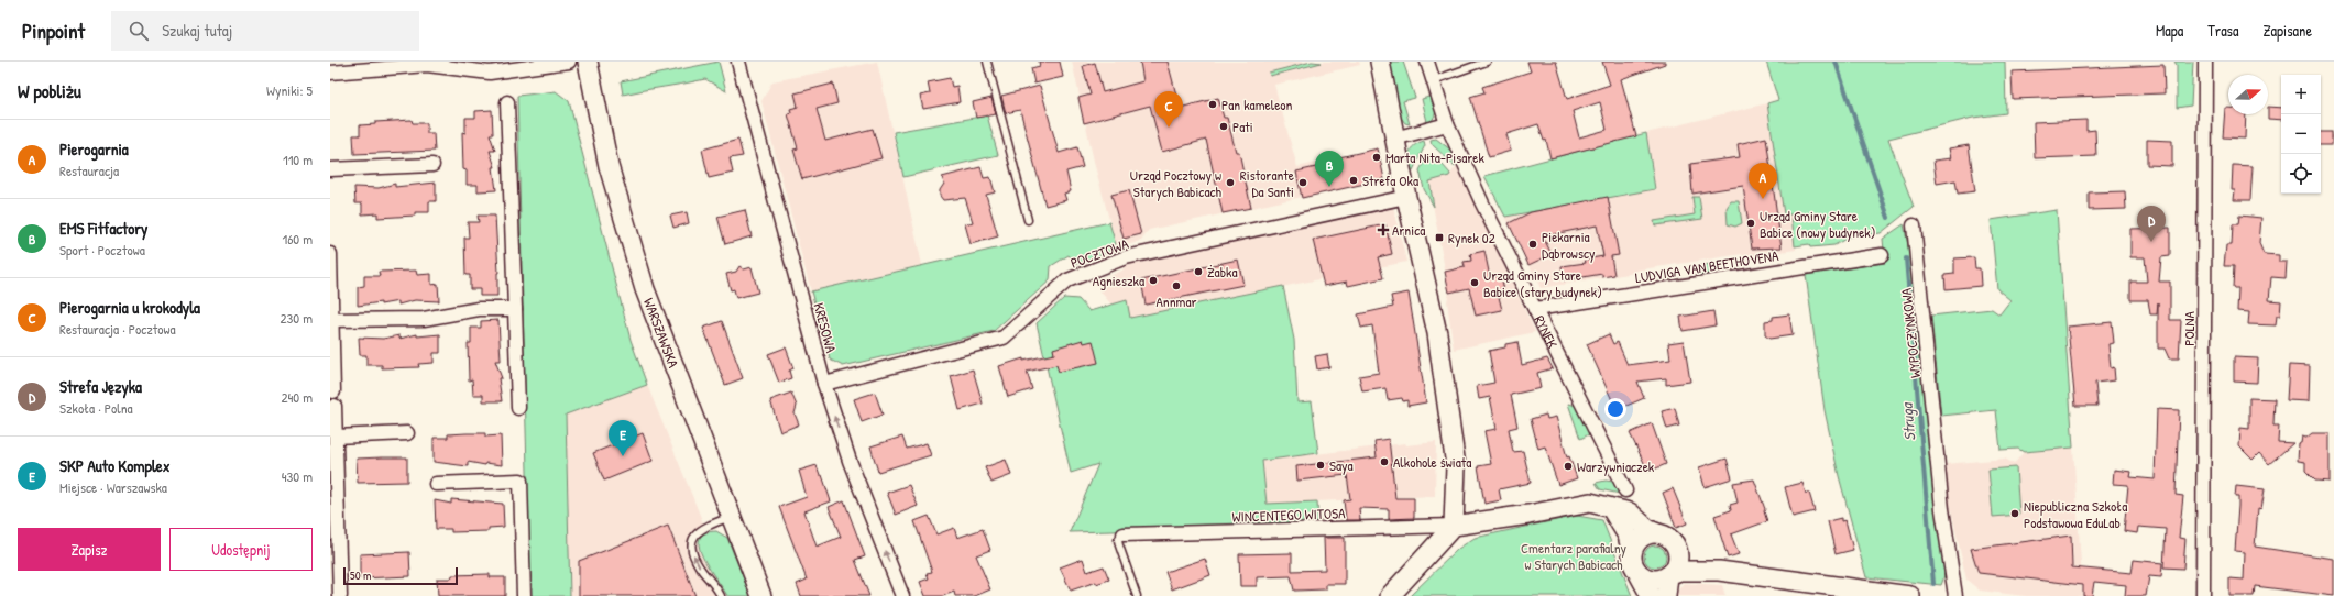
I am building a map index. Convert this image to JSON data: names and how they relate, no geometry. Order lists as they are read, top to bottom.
{
  "streets": {
    "main road": ["WARSZAWSKA"],
    "street": [
      "POCZTOWA",
      "LUDVIGA VAN BEETHOVENA",
      "KRESOWA",
      "POLNA",
      "RYNEK",
      "WYPOCZYNKOWA",
      "WINCENTEGO WITOSA"
    ]
  },
  "crossings": [
    ["POCZTOWA", "KRESOWA"],
    ["LUDVIGA VAN BEETHOVENA", "RYNEK"]
  ],
  "one_way": ["KRESOWA"],
  "water": ["Struga"],
  "parks": ["Cmentarz parafialny w Starych Babicach"],
  "places": {
    "other": [
      "Pan kameleon",
      "Pati",
      "Marta Nita-Pisarek",
      "Strefa Oka",
      "Urząd Pocztowy w Starych Babicach",
      "Ristorante Da Santi",
      "Urząd Gminy Stare Babice (nowy budynek)",
      "Piekarnia Dąbrowscy",
      "Żabka",
      "Agnieszka",
      "Urząd Gminy Stare Babice (stary budynek)",
      "Annmar",
      "Alkohole świata",
      "Saya",
      "Warzywniaczek",
      "Niepubliczna Szkoła Podstawowa EduLab"
    ],
    "health": ["Arnica"],
    "transit": ["Rynek 02"]
  },
  "scale_bar": "50 m",
  "north": "right",
  "page": {
    "header": "Pinpoint",
    "search": "Szukaj tutaj",
    "nav": ["Mapa", "Trasa", "Zapisane"],
    "heading": ["W pobliżu", "Wyniki: 5"],
    "map_buttons": ["+", "−"],
    "pins": [
      "C",
      "B",
      "A",
      "D",
      "E"
    ],
    "list": [
      {
        "mark": "A",
        "name": "Pierogarnia",
        "note": "Restauracja",
        "value": "110 m"
      },
      {
        "mark": "B",
        "name": "EMS Fitfactory",
        "note": "Sport · Pocztowa",
        "value": "160 m"
      },
      {
        "mark": "C",
        "name": "Pierogarnia u krokodyla",
        "note": "Restauracja · Pocztowa",
        "value": "230 m"
      },
      {
        "mark": "D",
        "name": "Strefa Języka",
        "note": "Szkoła · Polna",
        "value": "240 m"
      },
      {
        "mark": "E",
        "name": "SKP Auto Komplex",
        "note": "Miejsce · Warszawska",
        "value": "430 m"
      }
    ],
    "buttons": ["Zapisz", "Udostępnij"],
    "scale": "50 m"
  }
}
